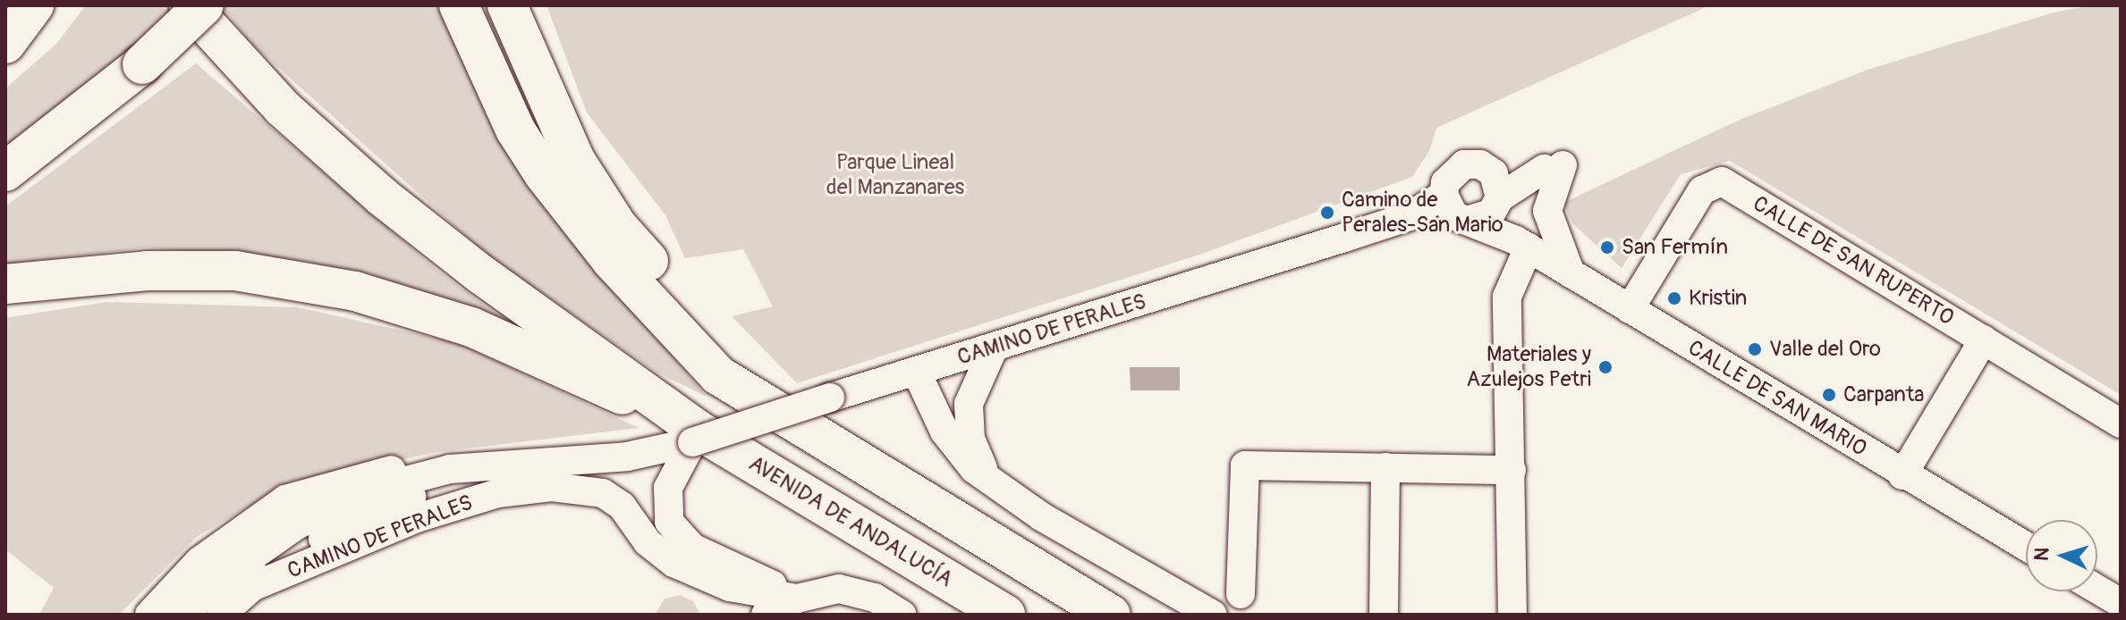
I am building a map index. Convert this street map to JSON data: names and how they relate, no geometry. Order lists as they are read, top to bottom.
{
  "streets": {
    "highway": ["AVENIDA DE ANDALUCÍA"],
    "street": ["CALLE DE SAN RUPERTO", "CAMINO DE PERALES", "CALLE DE SAN MARIO"]
  },
  "crossings": [
    ["CALLE DE SAN RUPERTO", "CALLE DE SAN MARIO"],
    ["CAMINO DE PERALES", "CALLE DE SAN MARIO"],
    ["CAMINO DE PERALES", "AVENIDA DE ANDALUCÍA"]
  ],
  "parks": ["Parque Lineal del Manzanares"],
  "places": [
    "Camino de Perales-San Mario",
    "San Fermín",
    "Kristin",
    "Valle del Oro",
    "Materiales y Azulejos Petri",
    "Carpanta"
  ],
  "north": "left"
}
